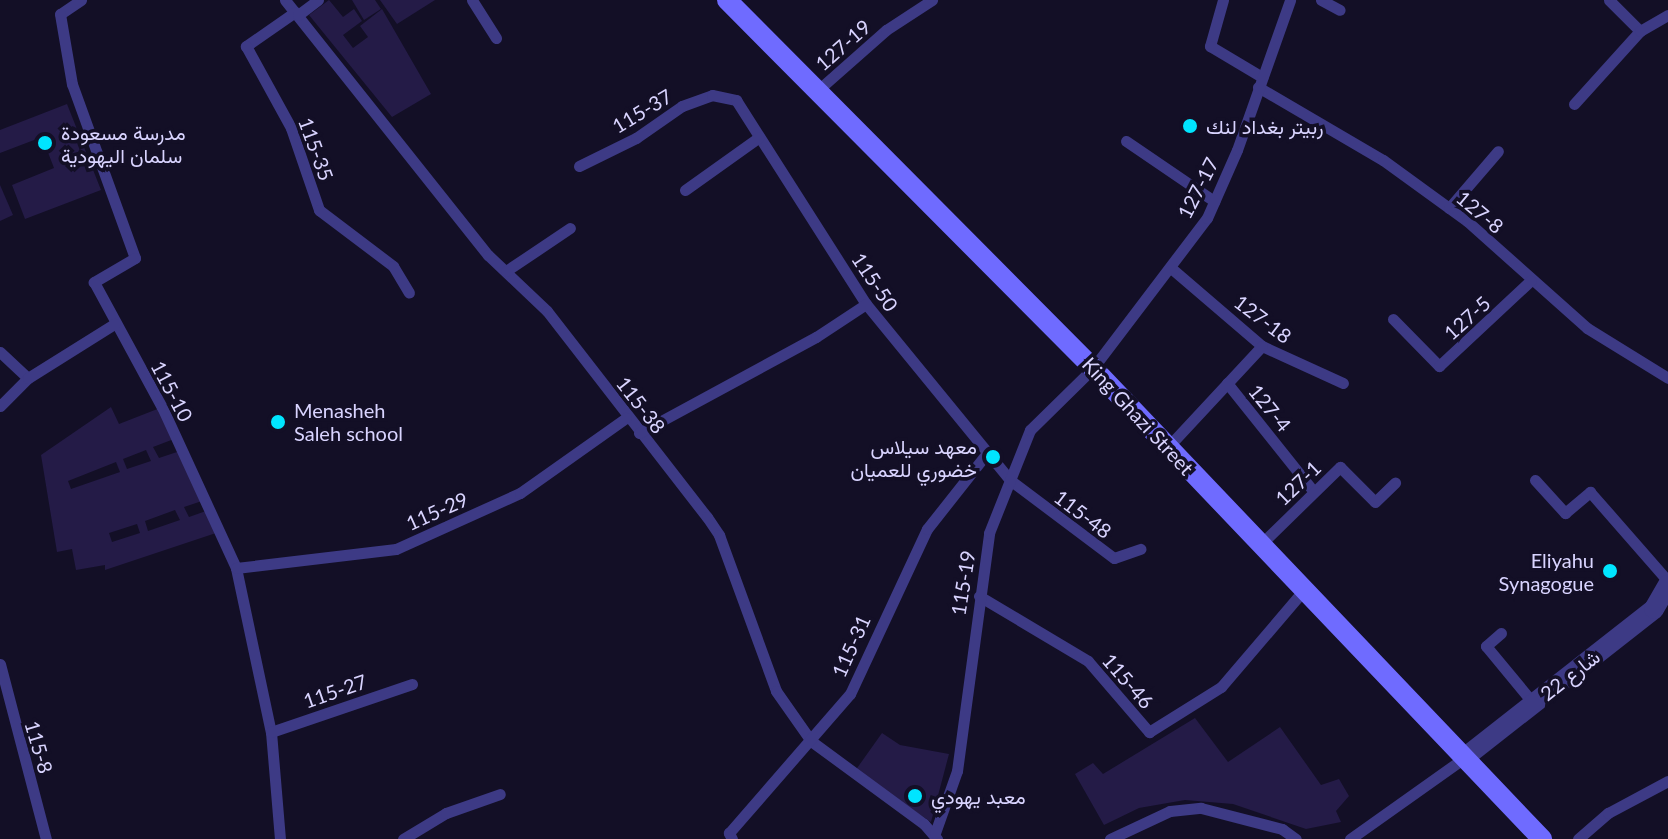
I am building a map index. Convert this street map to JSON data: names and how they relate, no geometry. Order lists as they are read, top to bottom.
{
  "streets": {
    "street": ["King Ghazi Street", "شارع 22"],
    "lane": [
      "127-19",
      "115-37",
      "115-35",
      "127-17",
      "127-8",
      "115-50",
      "127-5",
      "127-18",
      "115-10",
      "115-38",
      "127-4",
      "127-1",
      "115-29",
      "115-48",
      "115-19",
      "115-31",
      "115-46",
      "115-27",
      "115-8"
    ]
  },
  "crossings": [
    ["127-19", "King Ghazi Street"],
    ["115-37", "115-50"],
    ["115-35", "115-38"],
    ["127-17", "127-8"],
    ["127-17", "127-18"],
    ["127-17", "King Ghazi Street"],
    ["127-17", "115-19"],
    ["127-8", "127-5"],
    ["115-50", "115-48"],
    ["115-50", "115-19"],
    ["115-50", "115-31"],
    ["115-10", "115-29"],
    ["115-10", "115-27"],
    ["115-38", "115-29"],
    ["115-38", "115-19"],
    ["115-38", "115-31"],
    ["127-4", "127-1"],
    ["King Ghazi Street", "127-1"],
    ["King Ghazi Street", "115-19"],
    ["King Ghazi Street", "شارع 22"],
    ["King Ghazi Street", "115-46"],
    ["115-48", "115-19"],
    ["115-19", "115-46"]
  ],
  "places": [
    "ربيتر بغداد لنك",
    "مدرسة مسعودة سلمان اليهودية",
    "Menasheh Saleh school",
    "معهد سيلاس خضوري للعميان",
    "Eliyahu Synagogue",
    "معبد يهودي"
  ]
}
